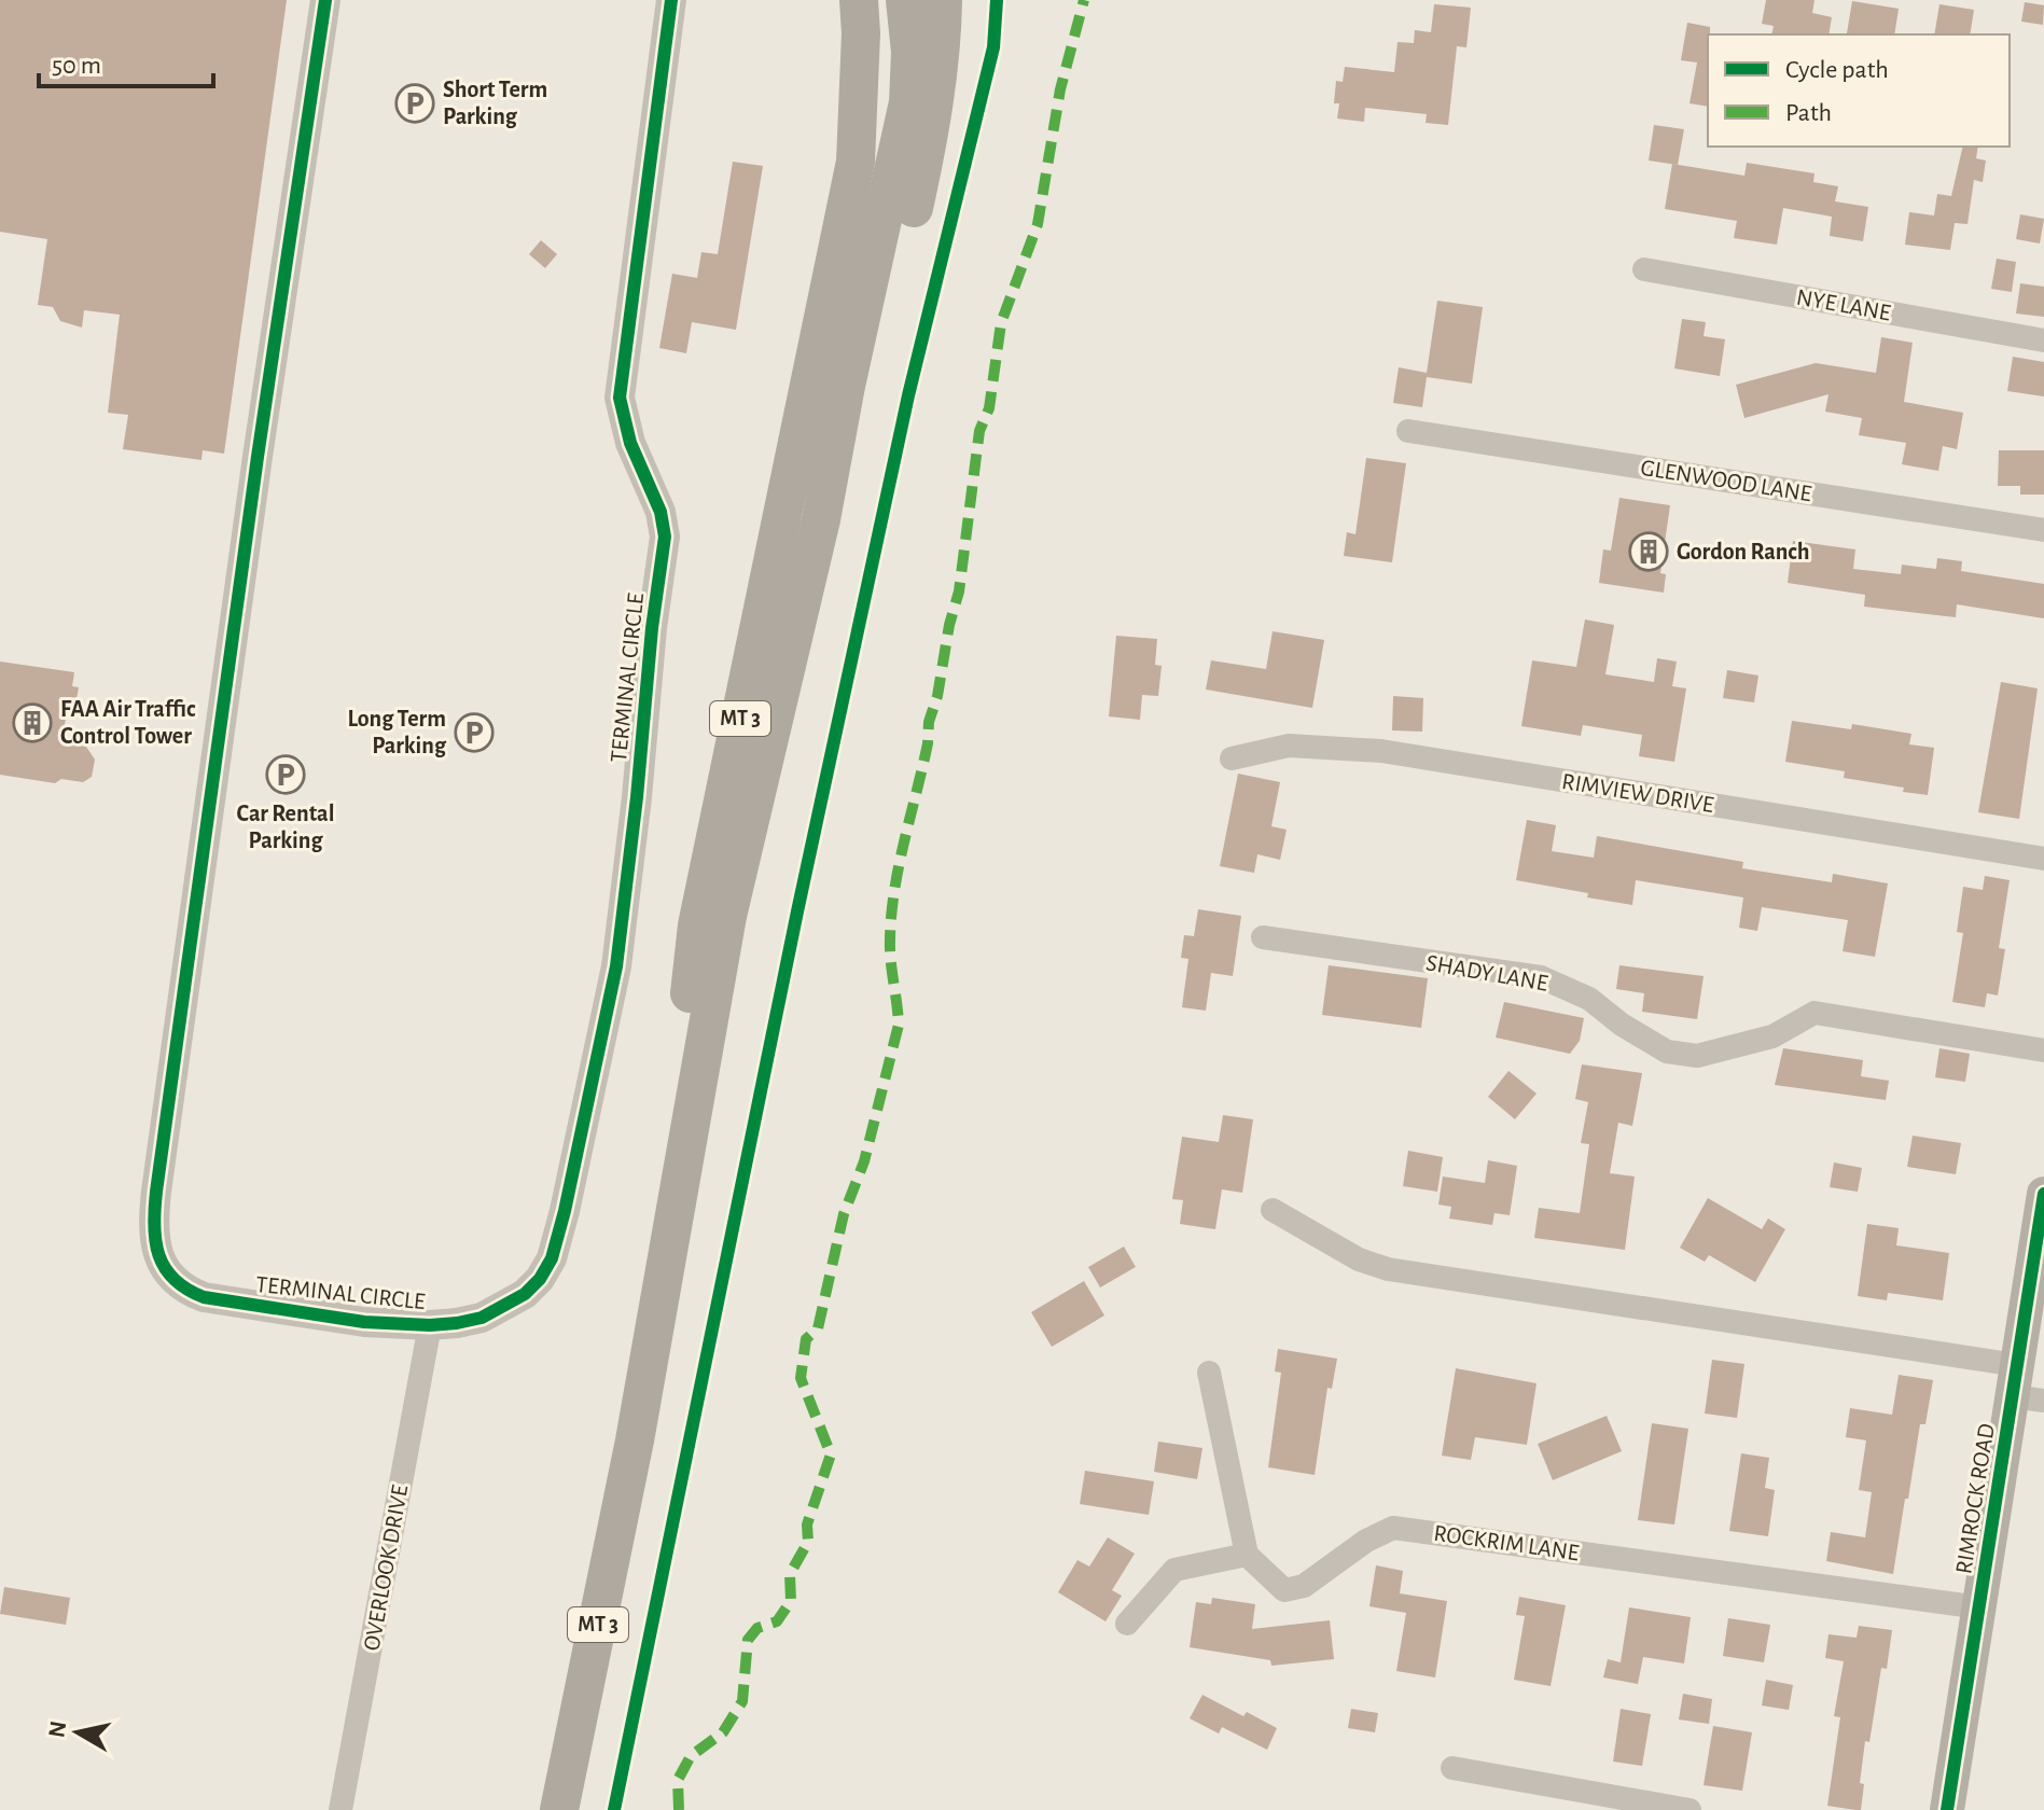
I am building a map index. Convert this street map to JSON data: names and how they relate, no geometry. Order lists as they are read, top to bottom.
{
  "streets": {
    "highway": ["MT 3"],
    "main road": ["RIMROCK ROAD"],
    "street": [
      "NYE LANE",
      "GLENWOOD LANE",
      "TERMINAL CIRCLE",
      "RIMVIEW DRIVE",
      "SHADY LANE",
      "ROCKRIM LANE",
      "OVERLOOK DRIVE"
    ]
  },
  "crossings": [
    ["TERMINAL CIRCLE", "OVERLOOK DRIVE"],
    ["RIMROCK ROAD", "ROCKRIM LANE"]
  ],
  "places": {
    "parking": ["Short Term Parking", "Long Term Parking", "Car Rental Parking"],
    "building": ["Gordon Ranch", "FAA Air Traffic Control Tower"]
  },
  "legend": ["Cycle path", "Path"],
  "scale_bar": "50 m",
  "north": "left"
}
